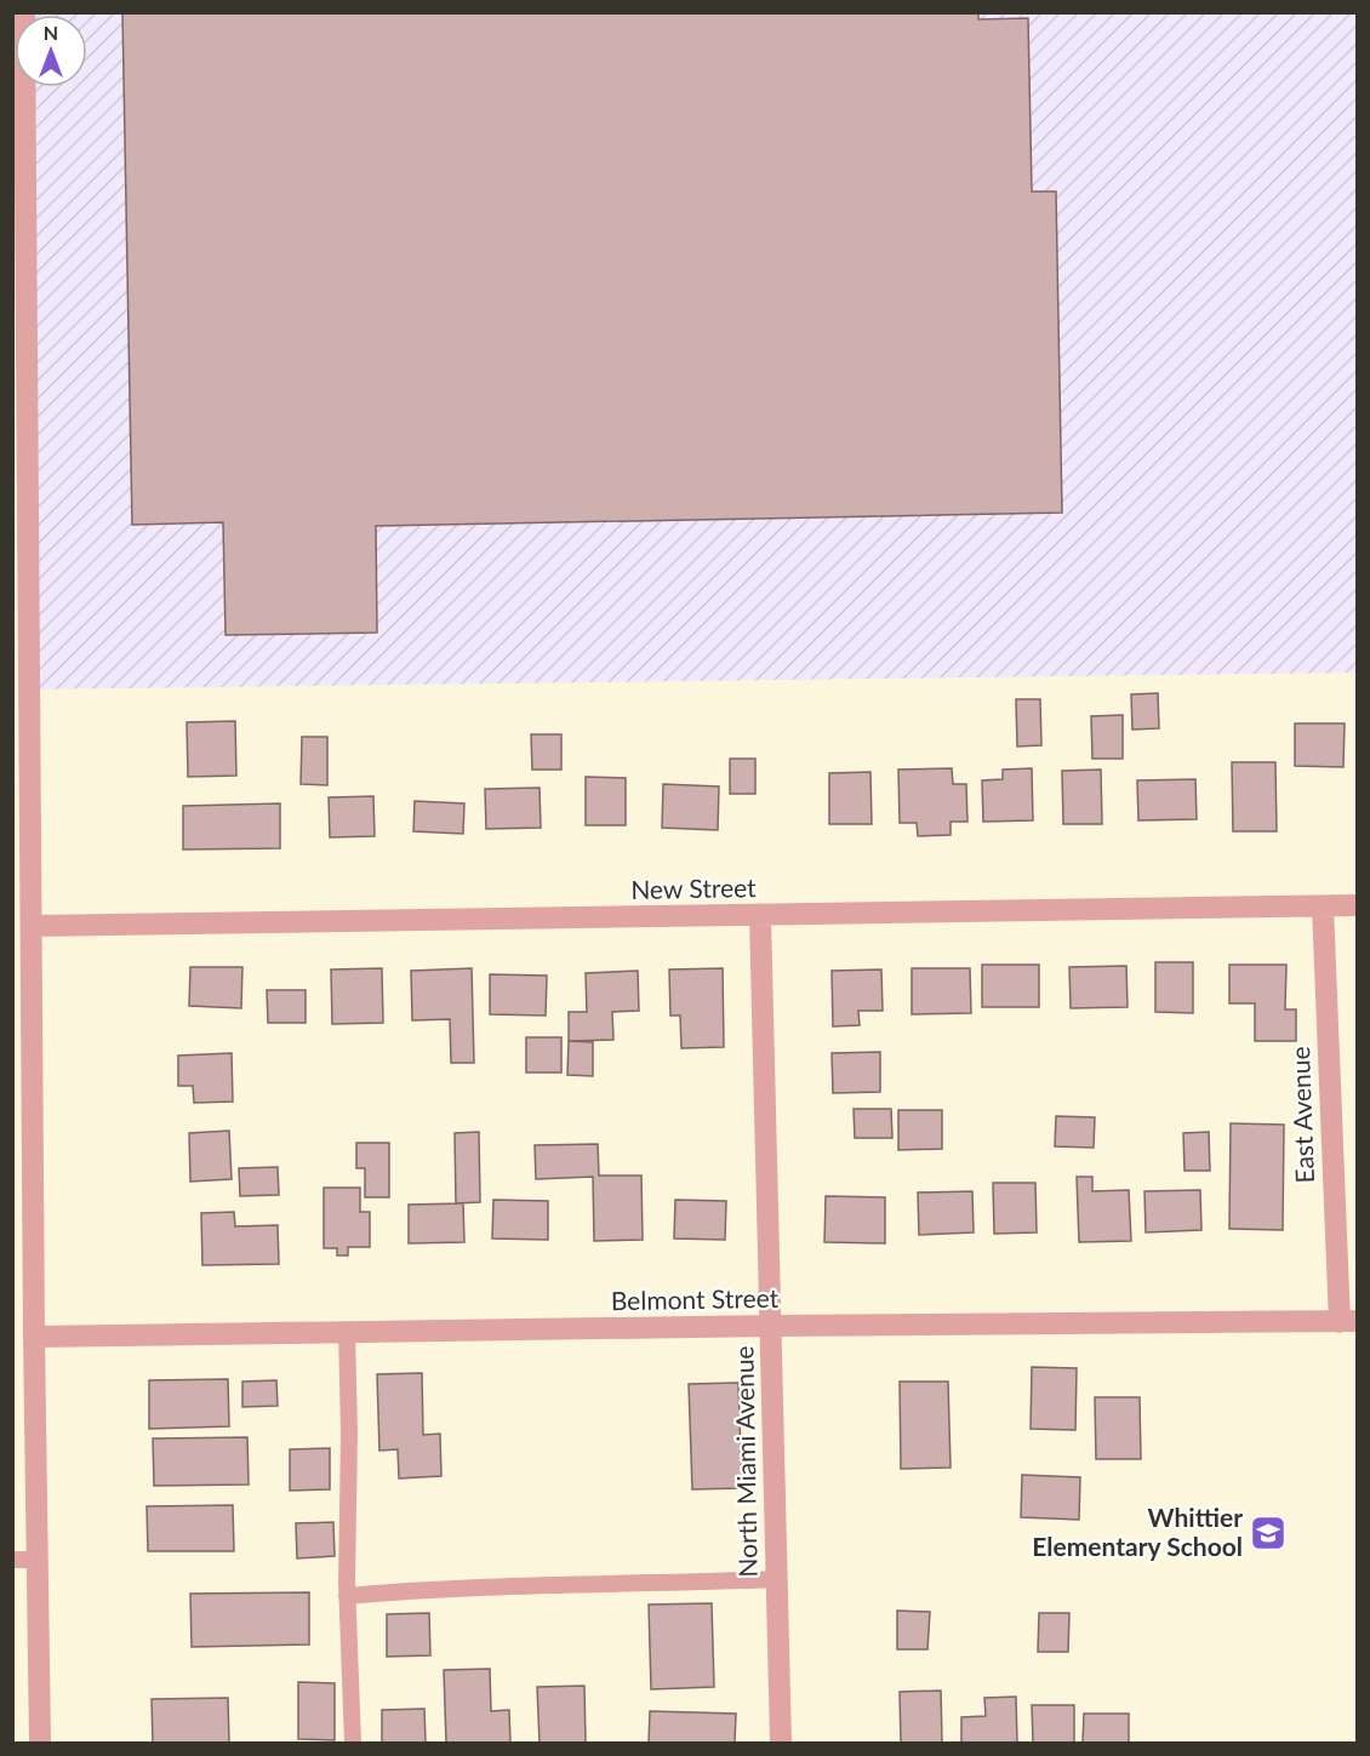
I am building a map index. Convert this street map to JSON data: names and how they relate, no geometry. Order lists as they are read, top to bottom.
{
  "streets": {
    "street": [
      "New Street",
      "East Avenue",
      "Belmont Street",
      "North Miami Avenue"
    ]
  },
  "crossings": [
    ["New Street", "East Avenue"],
    ["New Street", "North Miami Avenue"],
    ["East Avenue", "Belmont Street"],
    ["Belmont Street", "North Miami Avenue"]
  ],
  "places": {
    "school or university": ["Whittier Elementary School"]
  },
  "north": "top"
}
